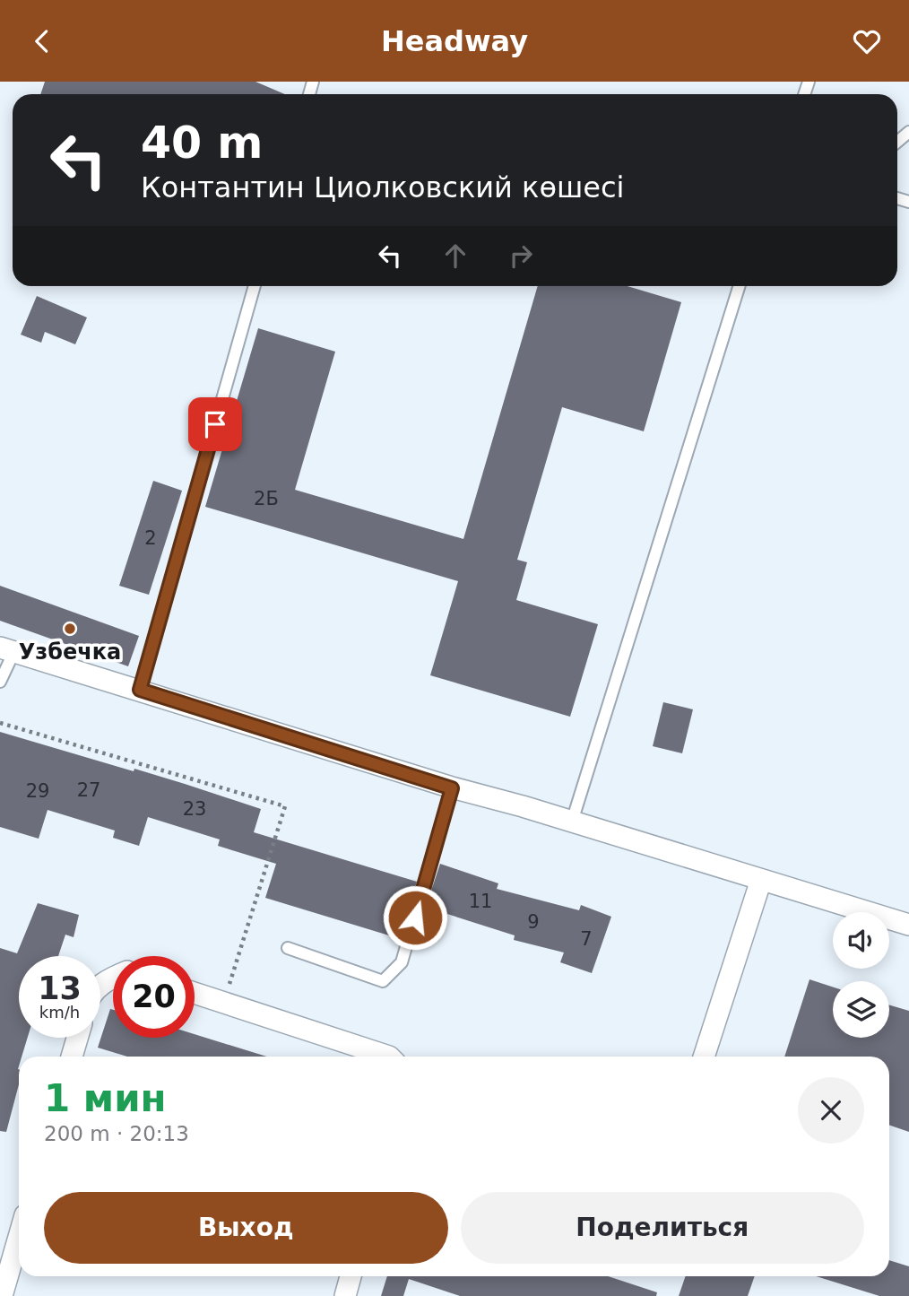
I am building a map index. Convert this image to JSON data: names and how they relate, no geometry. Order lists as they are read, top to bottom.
{
  "places": ["Узбечка"],
  "house_numbers": [
    "2Б",
    "2",
    "27",
    "29",
    "23",
    "11",
    "9",
    "7"
  ],
  "page": {
    "header": "Headway",
    "turn": ["40 m", "Контантин Циолковский көшесі"],
    "speed": "13 km/h",
    "limit": "20",
    "heading": ["1 мин", "200 m · 20:13"],
    "buttons": ["Выход", "Поделиться"]
  }
}
